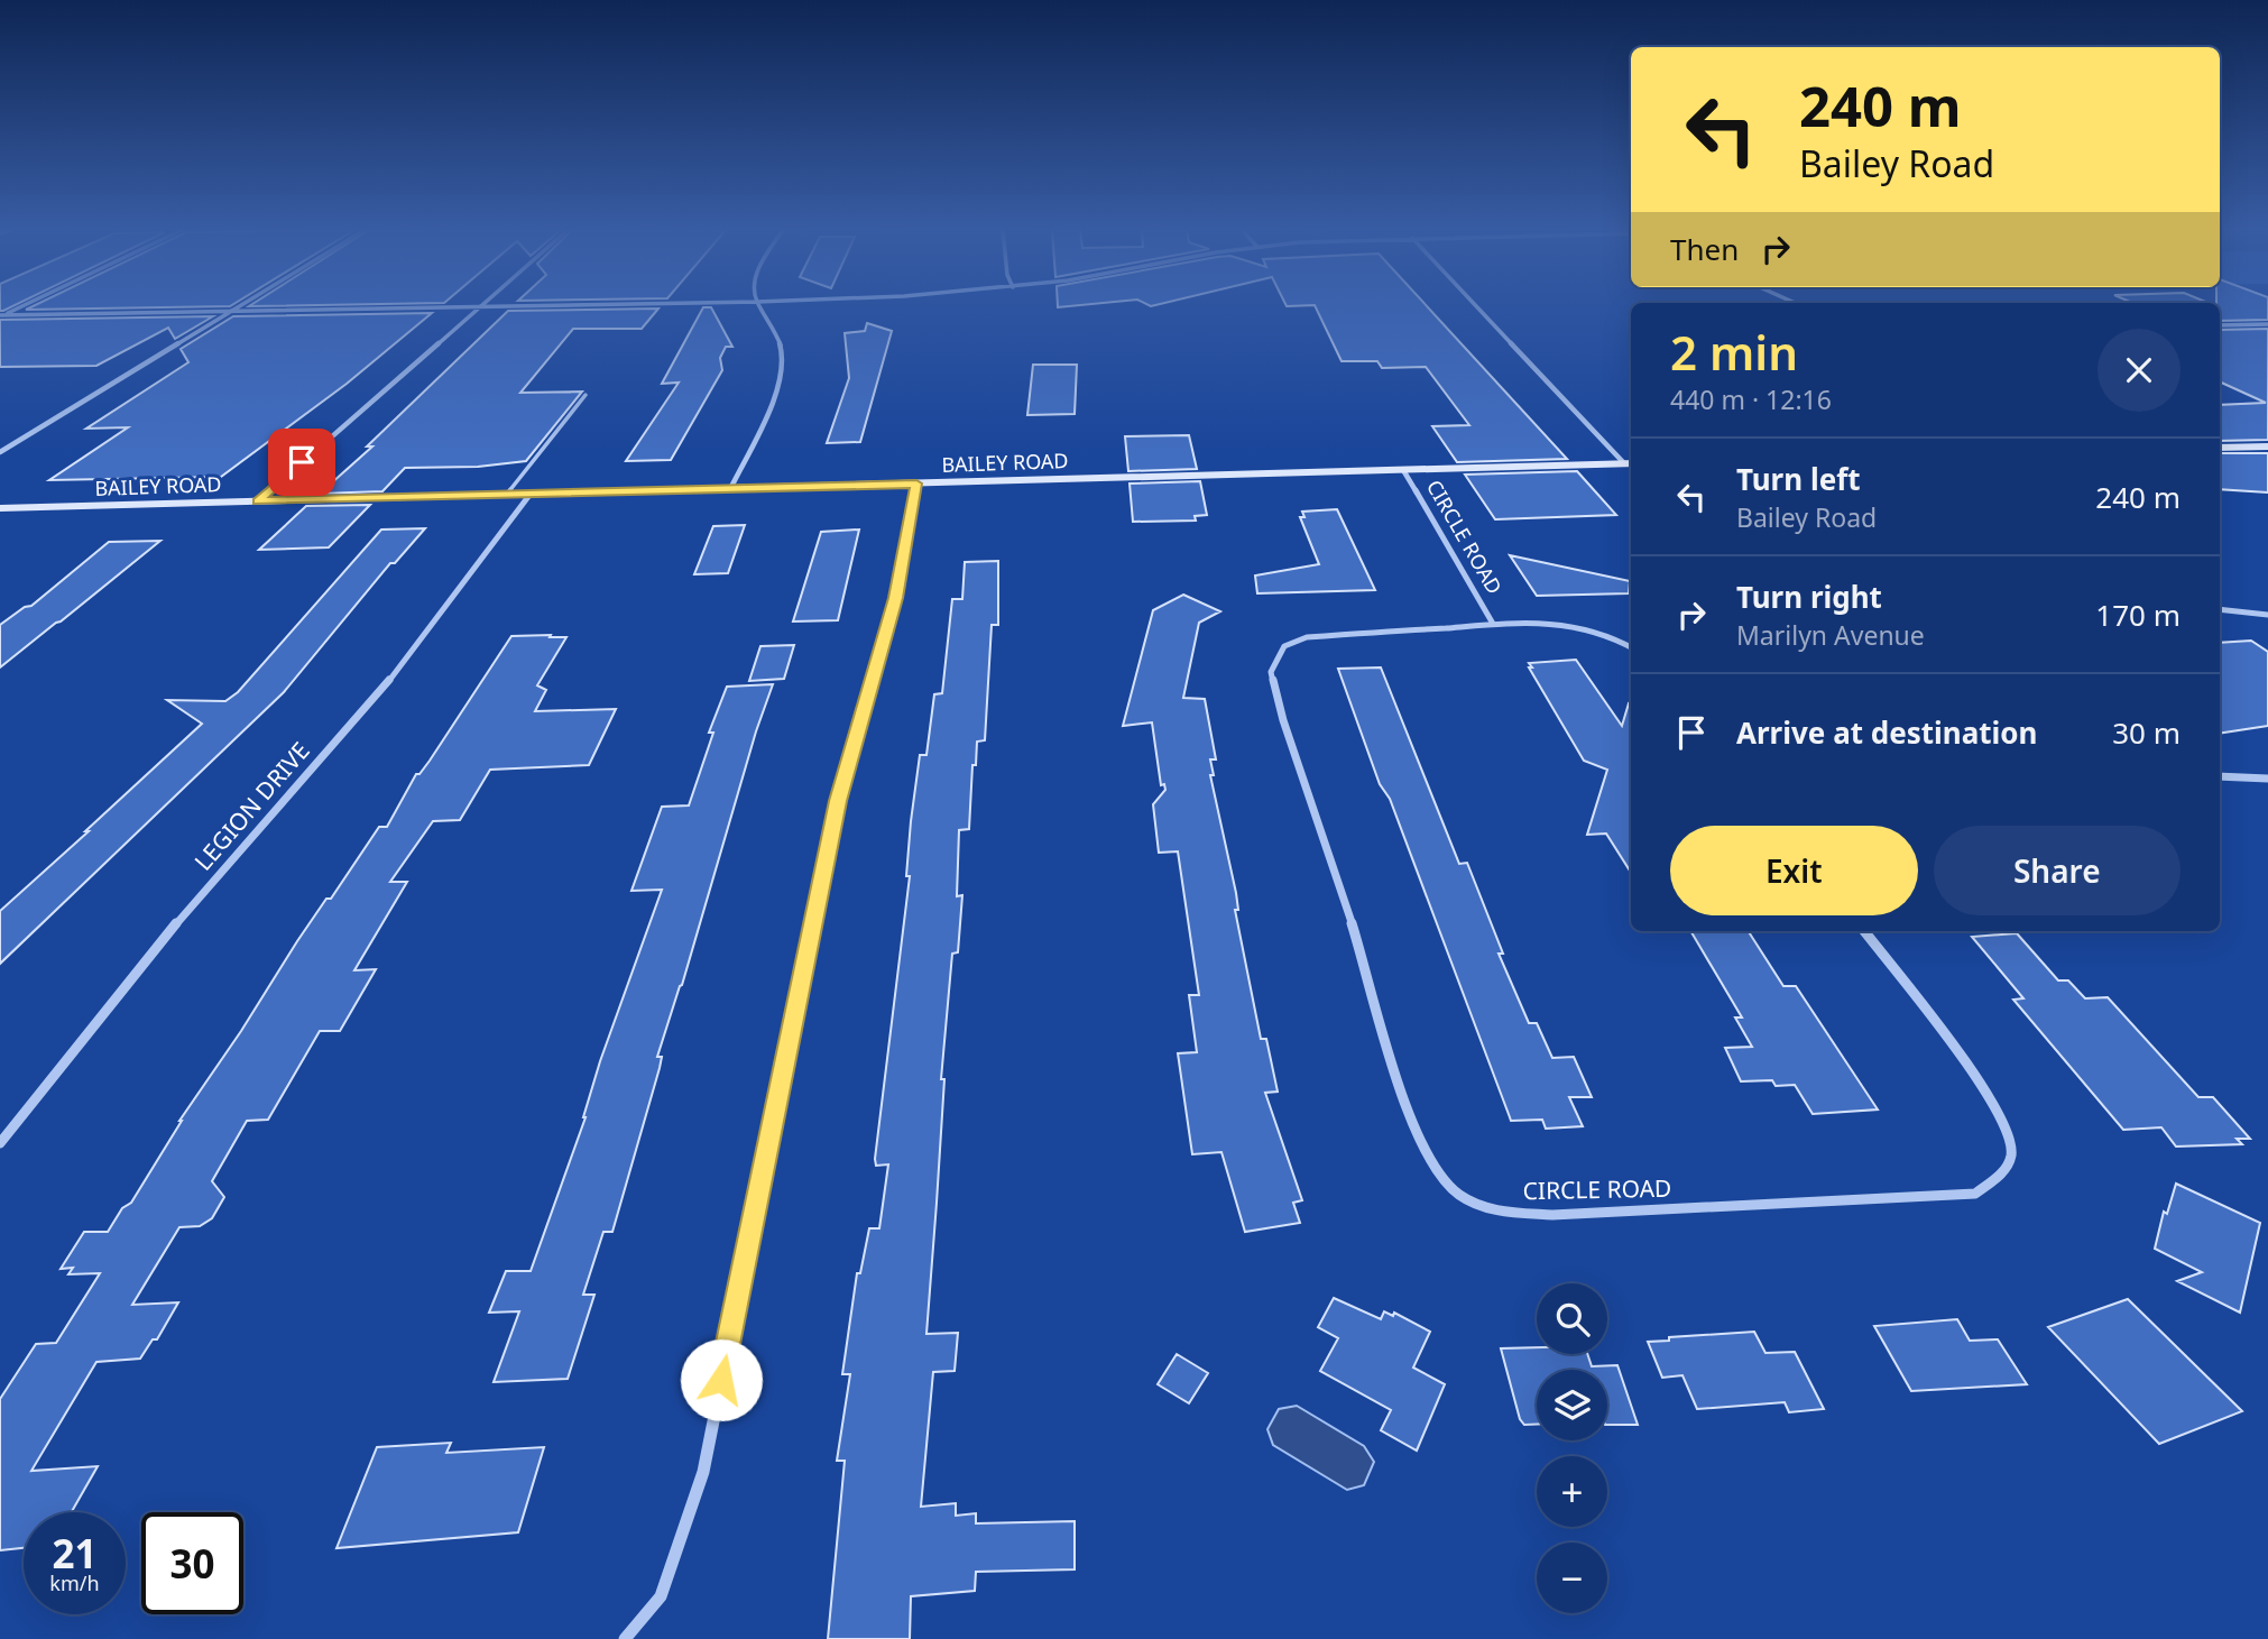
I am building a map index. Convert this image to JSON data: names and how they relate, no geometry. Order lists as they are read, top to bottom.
{
  "streets": {
    "street": ["BAILEY ROAD", "CIRCLE ROAD", "LEGION DRIVE"]
  },
  "crossings": [
    ["BAILEY ROAD", "CIRCLE ROAD"],
    ["BAILEY ROAD", "LEGION DRIVE"]
  ],
  "page": {
    "turn": ["240 m", "Bailey Road"],
    "then": "Then",
    "heading": ["2 min", "440 m · 12:16"],
    "list": [
      {
        "name": "Turn left",
        "note": "Bailey Road",
        "value": "240 m"
      },
      {
        "name": "Turn right",
        "note": "Marilyn Avenue",
        "value": "170 m"
      },
      {
        "name": "Arrive at destination",
        "value": "30 m"
      }
    ],
    "buttons": ["Exit", "Share"],
    "map_buttons": ["+", "−"],
    "speed": "21 km/h",
    "limit": "30"
  }
}
